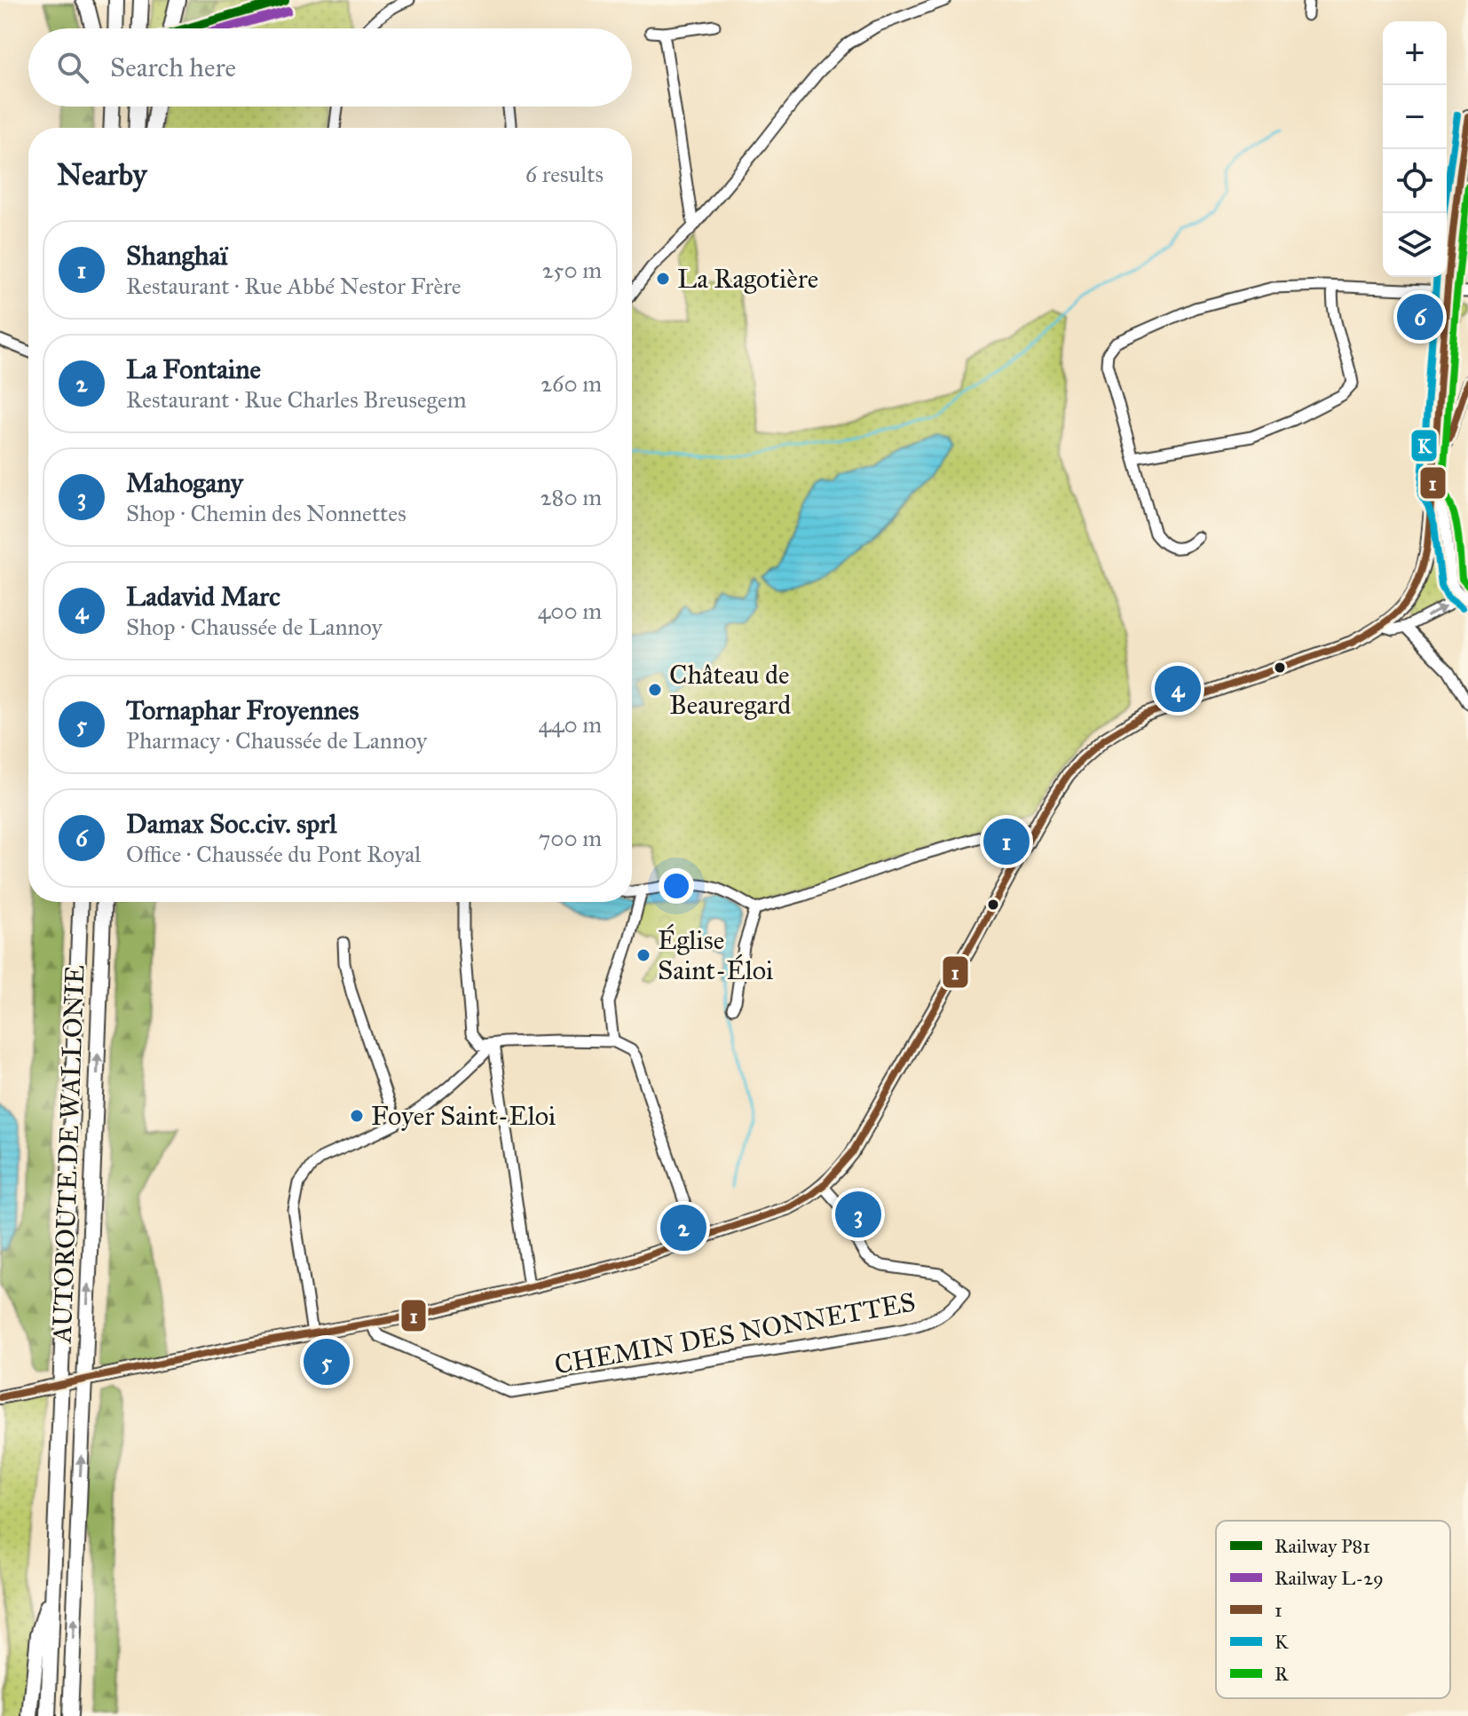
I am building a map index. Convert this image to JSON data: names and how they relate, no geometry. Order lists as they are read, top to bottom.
{
  "streets": {
    "highway": ["AUTOROUTE DE WALLONIE"],
    "street": ["CHEMIN DES NONNETTES"]
  },
  "places": [
    "La Ragotière",
    "Château de Beauregard",
    "Église Saint-Éloi",
    "Foyer Saint-Eloi"
  ],
  "lines": [
    "rail line P81",
    "rail line L-29",
    "transit line K",
    "transit line 1",
    "transit line R"
  ],
  "legend": [
    "Railway P81",
    "Railway L-29",
    "1",
    "K",
    "R"
  ],
  "page": {
    "map_buttons": ["+", "−"],
    "search": "Search here",
    "heading": ["Nearby", "6 results"],
    "list": [
      {
        "mark": "1",
        "name": "Shanghaï",
        "note": "Restaurant · Rue Abbé Nestor Frère",
        "value": "250 m"
      },
      {
        "mark": "2",
        "name": "La Fontaine",
        "note": "Restaurant · Rue Charles Breusegem",
        "value": "260 m"
      },
      {
        "mark": "3",
        "name": "Mahogany",
        "note": "Shop · Chemin des Nonnettes",
        "value": "280 m"
      },
      {
        "mark": "4",
        "name": "Ladavid Marc",
        "note": "Shop · Chaussée de Lannoy",
        "value": "400 m"
      },
      {
        "mark": "5",
        "name": "Tornaphar Froyennes",
        "note": "Pharmacy · Chaussée de Lannoy",
        "value": "440 m"
      },
      {
        "mark": "6",
        "name": "Damax Soc.civ. sprl",
        "note": "Office · Chaussée du Pont Royal",
        "value": "700 m"
      }
    ],
    "pins": [
      "6",
      "4",
      "1",
      "3",
      "2",
      "5"
    ]
  }
}
